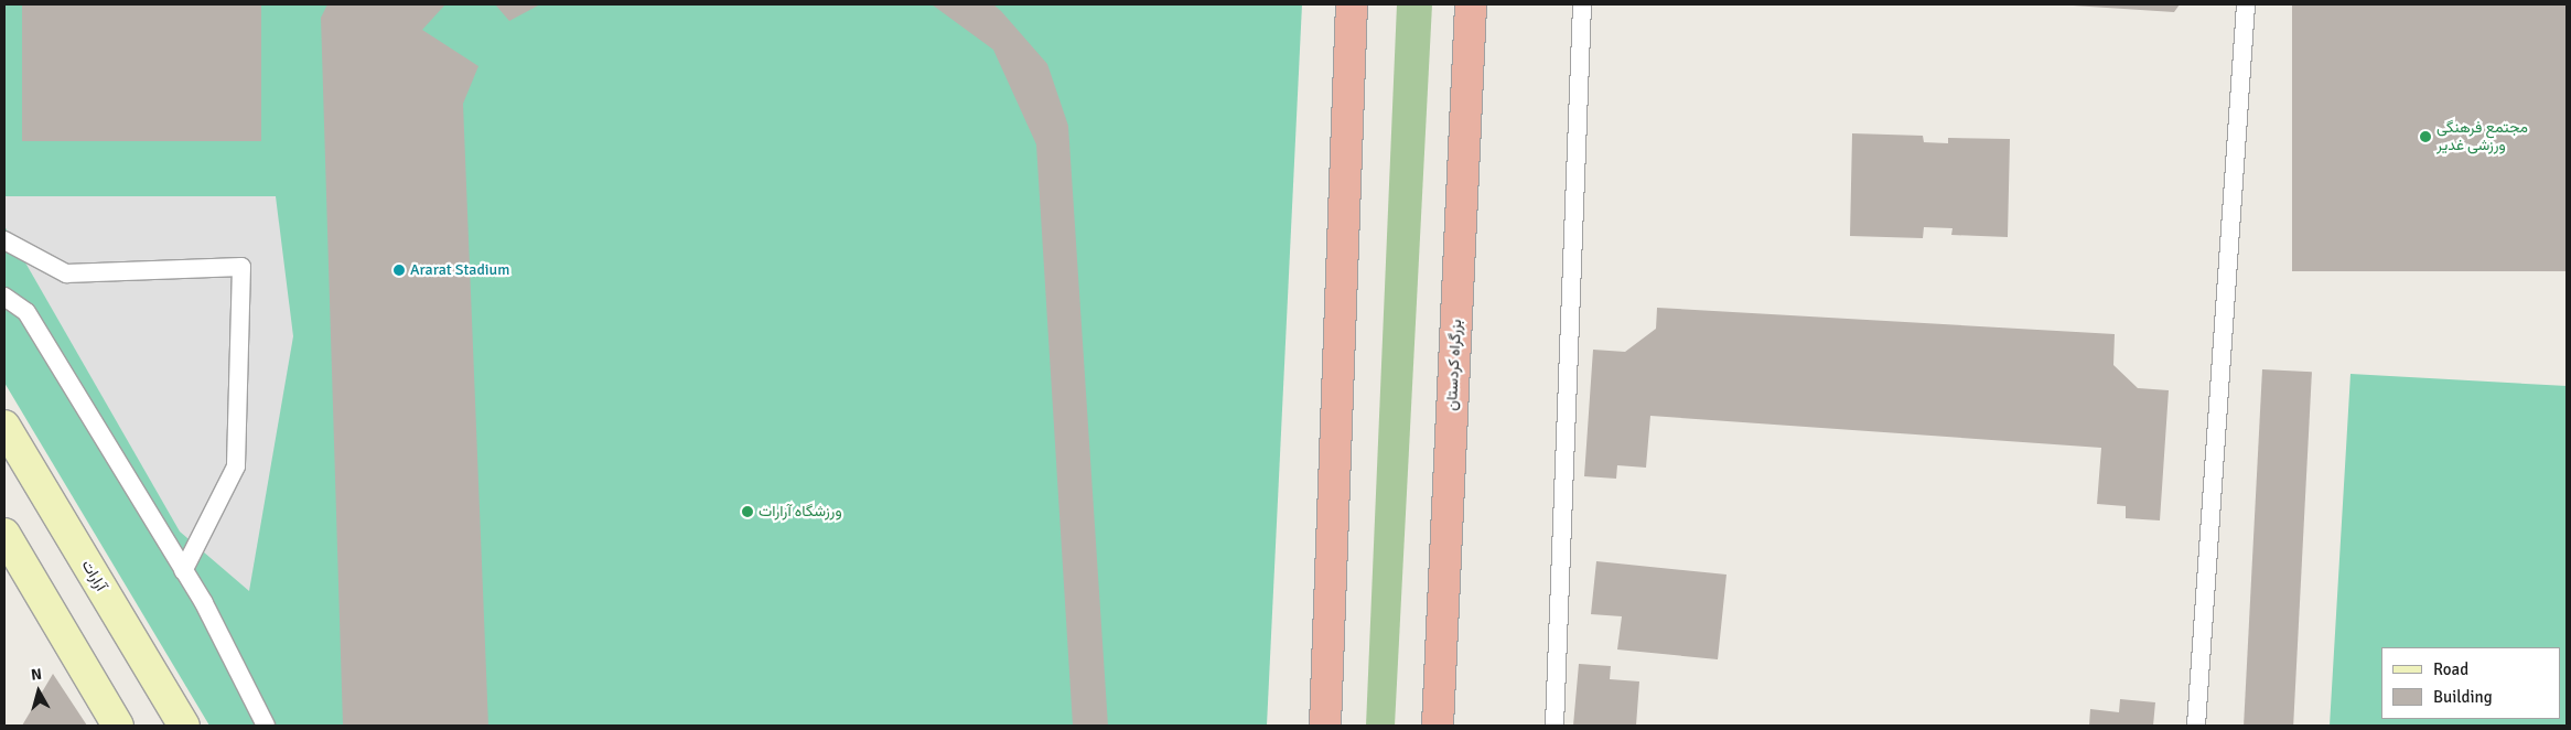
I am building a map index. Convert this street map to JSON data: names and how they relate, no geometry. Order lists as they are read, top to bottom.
{
  "streets": {
    "highway": ["بزرگراه کردستان"],
    "main road": ["آرارات"]
  },
  "places": ["مجتمع فرهنگی ورزشی غدیر", "Ararat Stadium", "ورزشگاه آرارات"],
  "legend": ["Road", "Building"],
  "north": "top"
}
